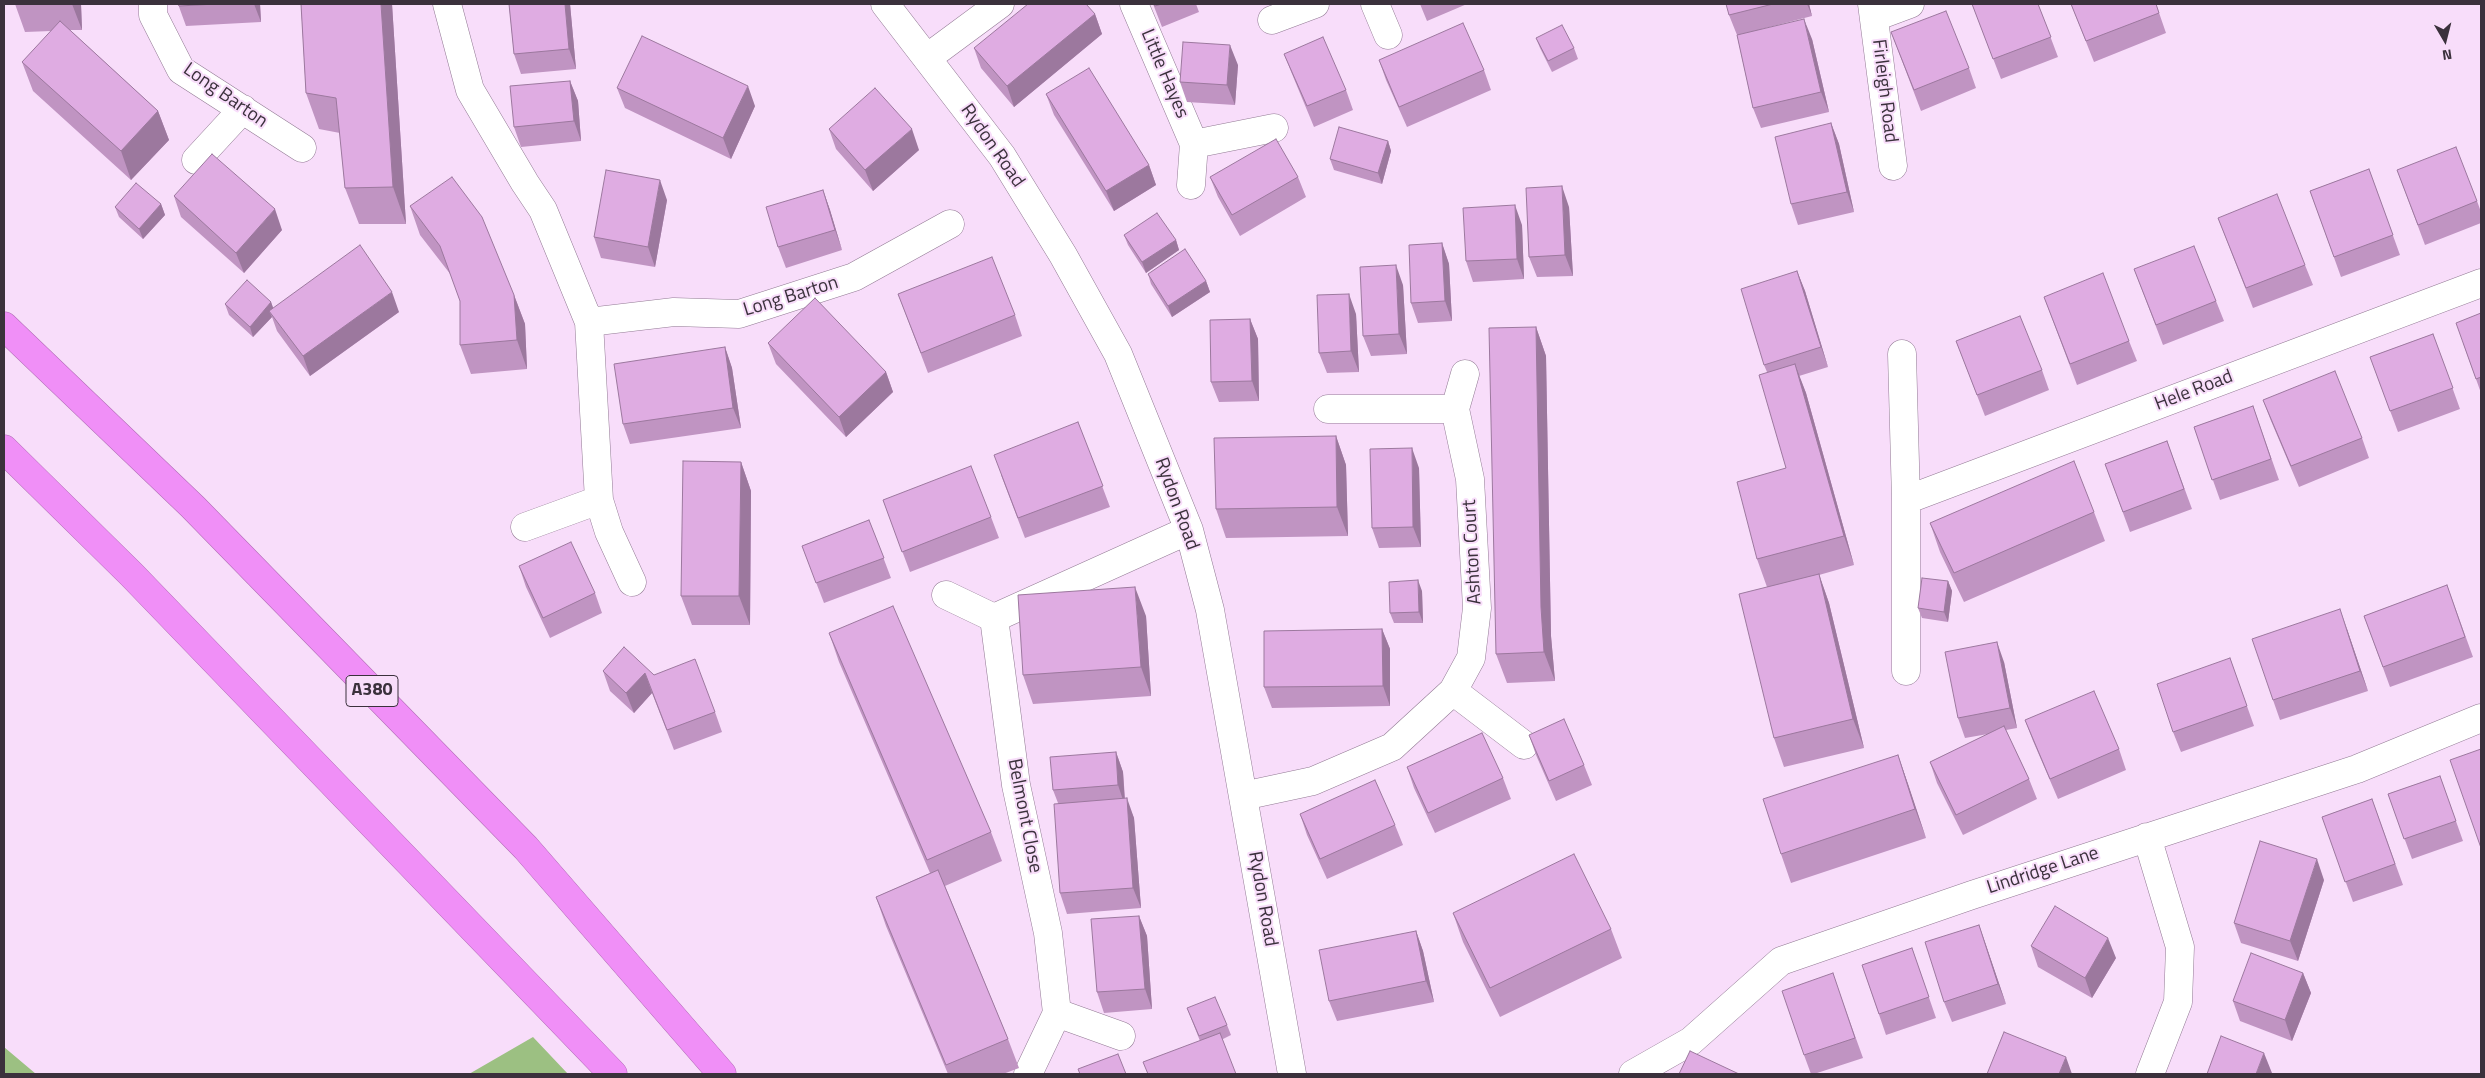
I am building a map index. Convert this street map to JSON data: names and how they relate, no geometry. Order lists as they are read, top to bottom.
{
  "streets": {
    "highway": ["A380"],
    "street": [
      "Little Hayes",
      "Firleigh Road",
      "Long Barton",
      "Rydon Road",
      "Hele Road",
      "Ashton Court",
      "Belmont Close",
      "Lindridge Lane"
    ]
  },
  "crossings": [
    ["Rydon Road", "Ashton Court"]
  ],
  "north": "bottom"
}
